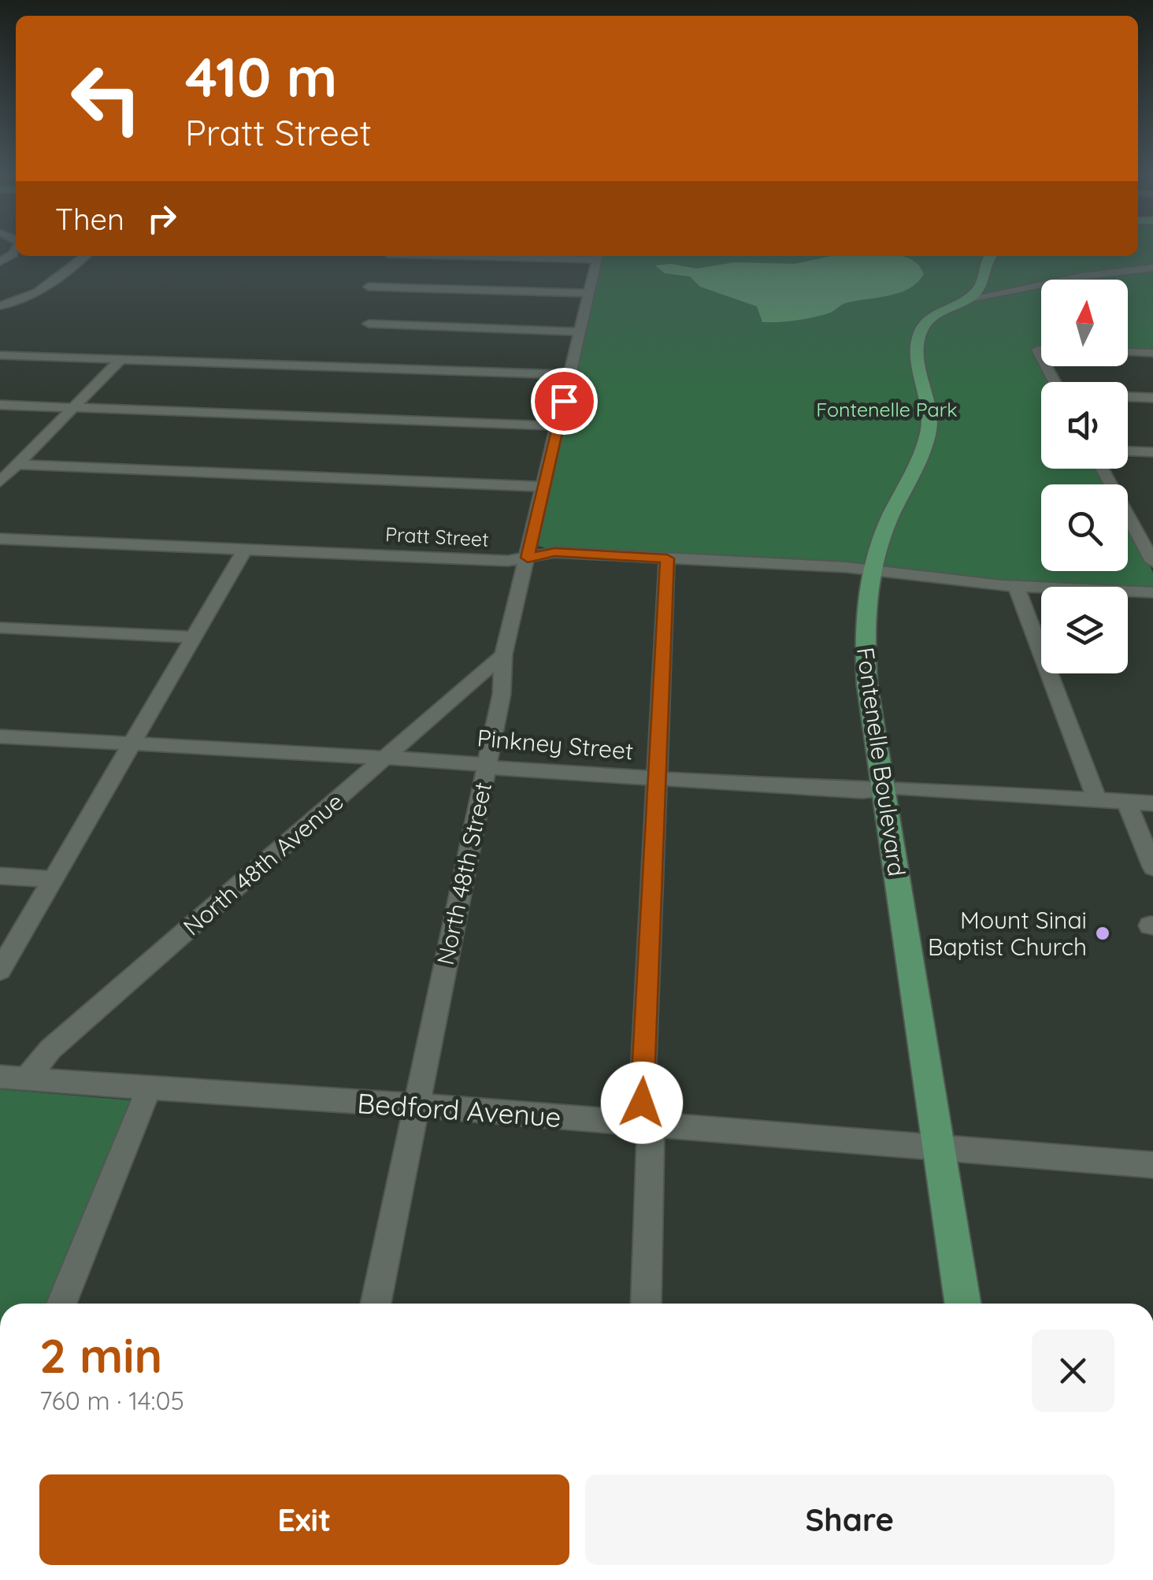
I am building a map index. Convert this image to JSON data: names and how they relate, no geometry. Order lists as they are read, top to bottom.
{
  "streets": {
    "main road": ["Fontenelle Boulevard"],
    "street": [
      "Pratt Street",
      "Pinkney Street",
      "North 48th Avenue",
      "North 48th Street",
      "Bedford Avenue"
    ]
  },
  "crossings": [
    ["Pratt Street", "Fontenelle Boulevard"],
    ["Pratt Street", "North 48th Street"],
    ["Pinkney Street", "Fontenelle Boulevard"],
    ["Pinkney Street", "North 48th Avenue"],
    ["Pinkney Street", "North 48th Street"],
    ["Fontenelle Boulevard", "Bedford Avenue"],
    ["North 48th Avenue", "North 48th Street"],
    ["North 48th Avenue", "Bedford Avenue"],
    ["North 48th Street", "Bedford Avenue"]
  ],
  "parks": ["Fontenelle Park"],
  "places": ["Mount Sinai Baptist Church"],
  "north": "top",
  "page": {
    "turn": ["410 m", "Pratt Street"],
    "then": "Then",
    "heading": ["2 min", "760 m · 14:05"],
    "buttons": ["Exit", "Share"]
  }
}
